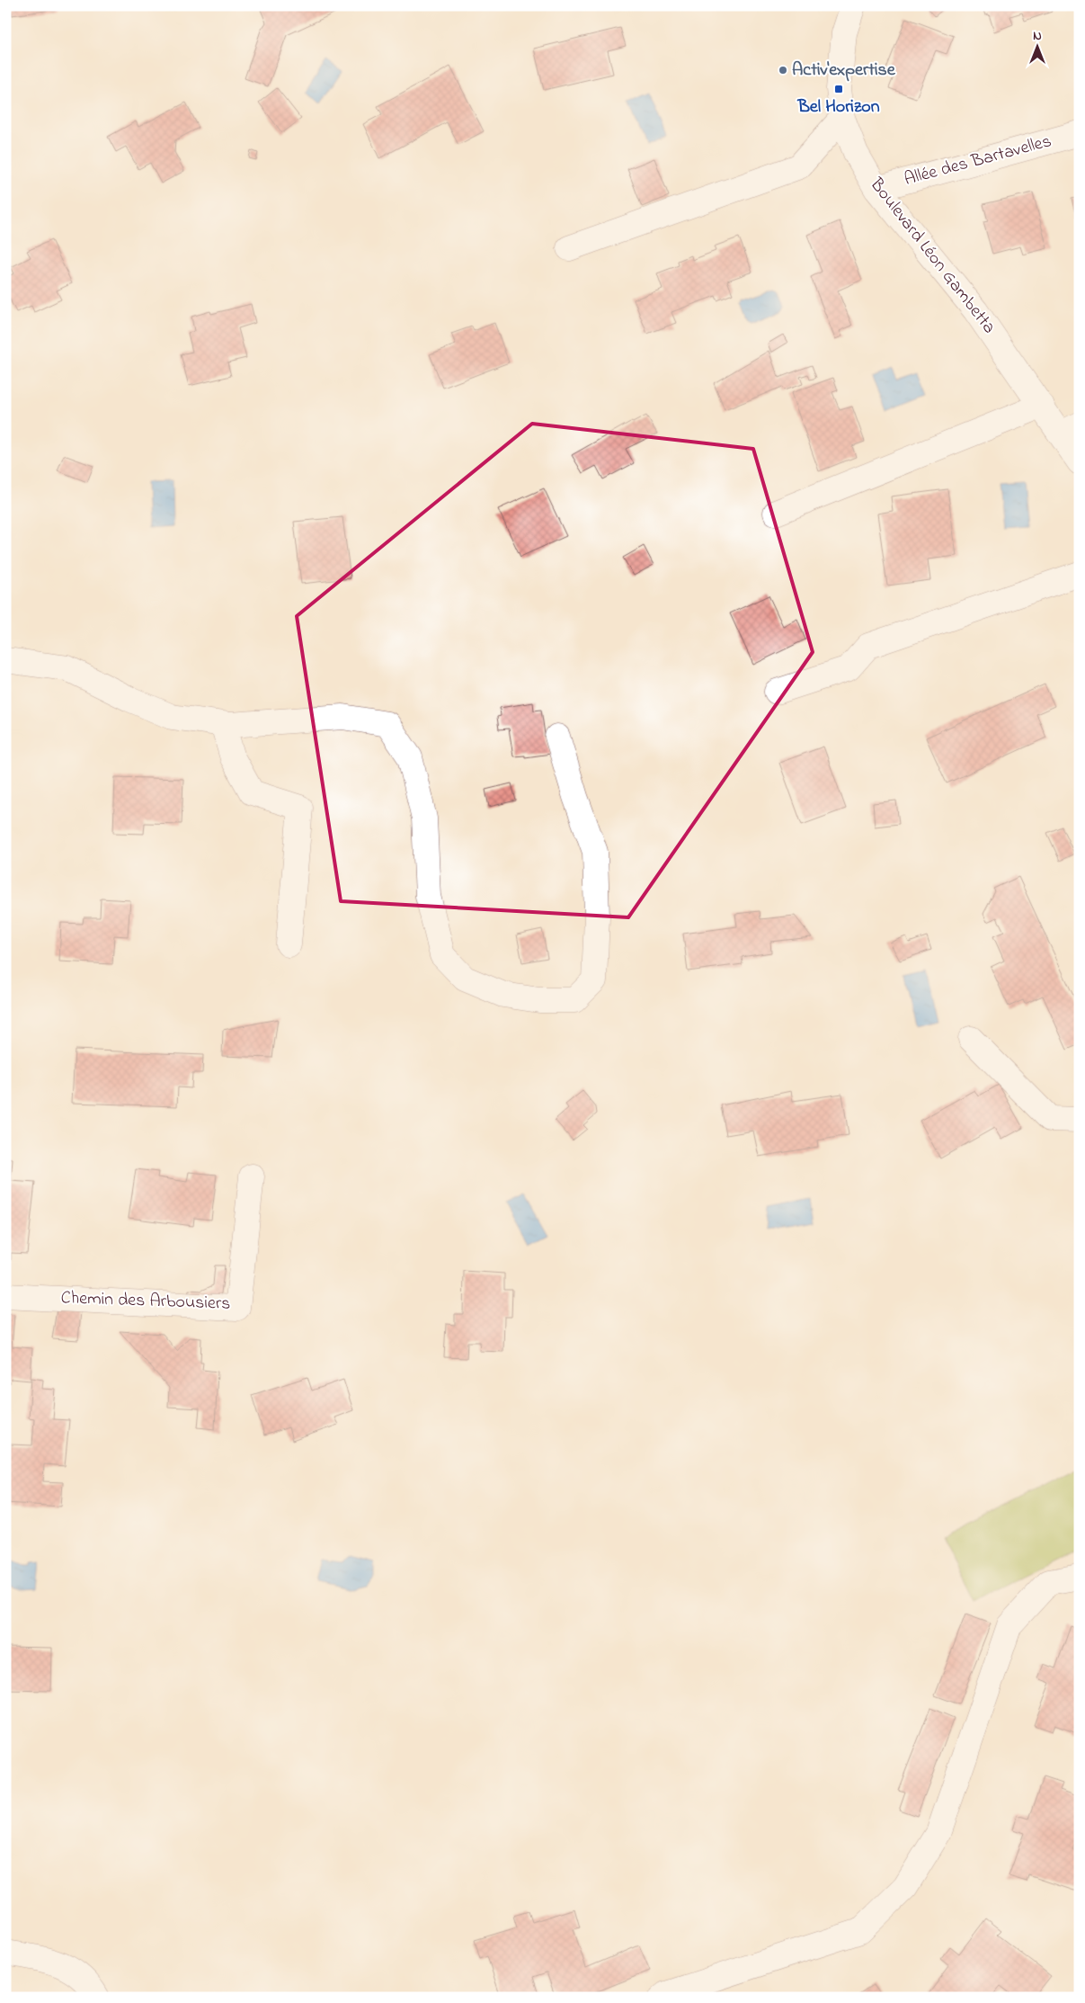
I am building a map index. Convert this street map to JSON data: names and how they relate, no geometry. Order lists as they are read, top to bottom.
{
  "streets": {
    "street": ["Allée des Bartavelles", "Boulevard Léon Gambetta", "Chemin des Arbousiers"]
  },
  "crossings": [
    ["Allée des Bartavelles", "Boulevard Léon Gambetta"]
  ],
  "places": {
    "other": ["Activ'expertise"],
    "transit": ["Bel Horizon"]
  },
  "north": "top"
}
